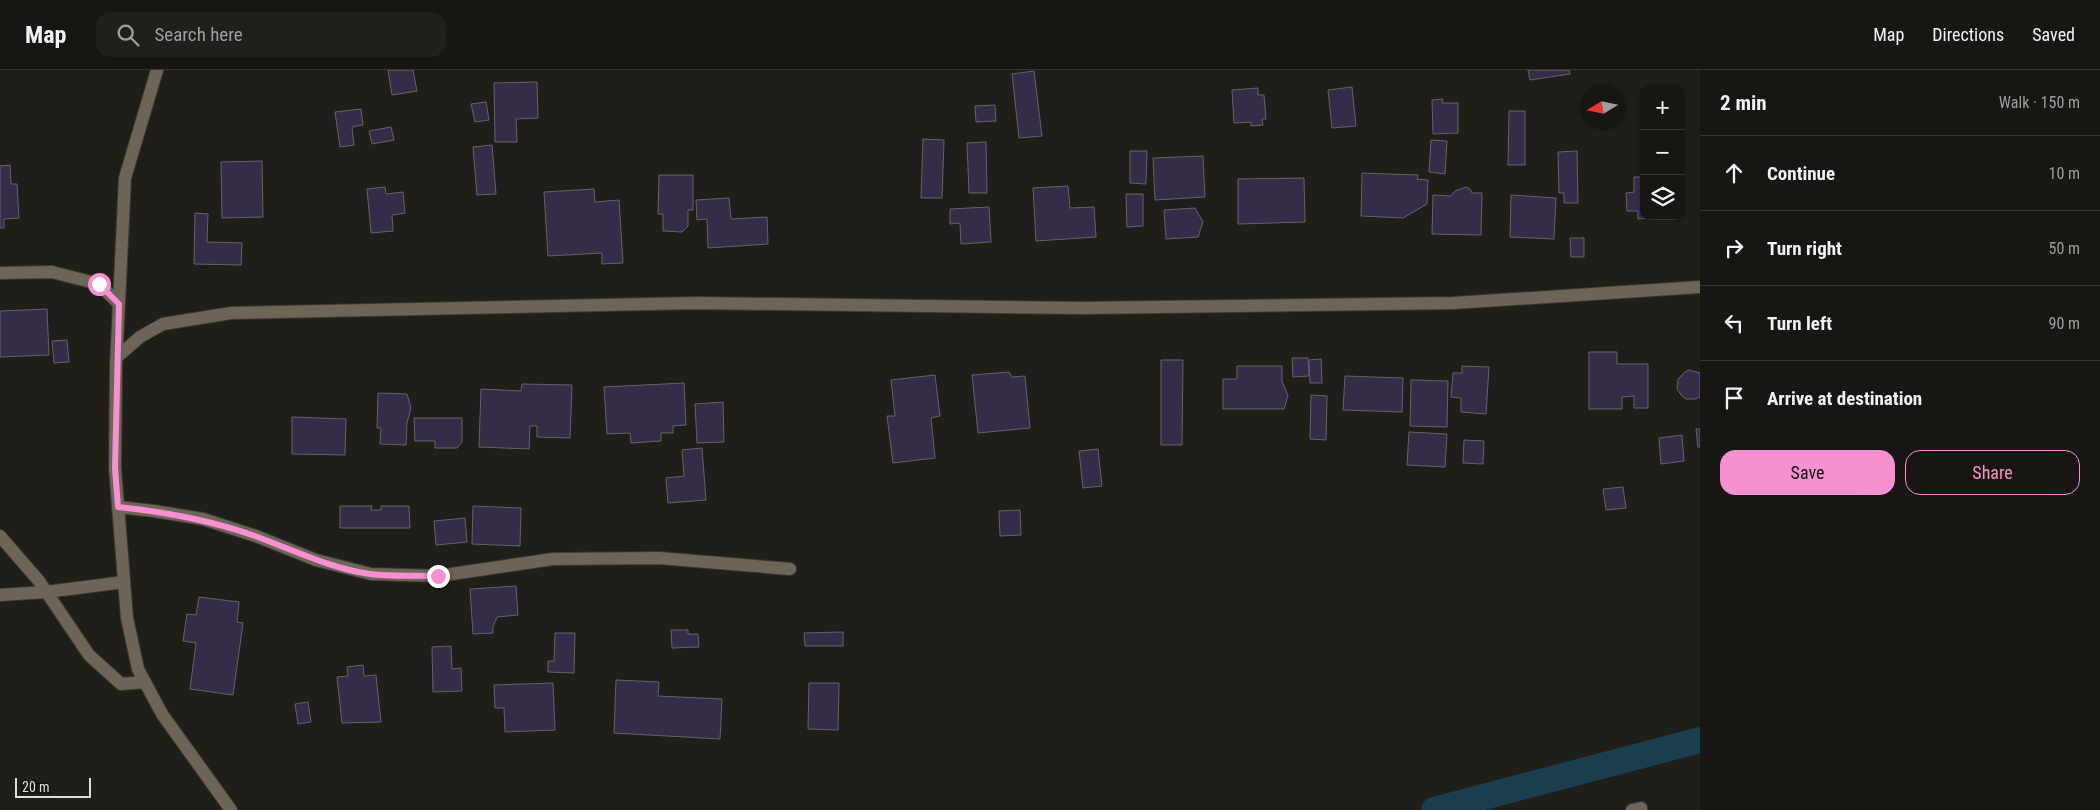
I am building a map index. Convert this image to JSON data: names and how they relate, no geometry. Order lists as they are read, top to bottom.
{
  "scale_bar": "20 m",
  "north": "left",
  "page": {
    "header": "Map",
    "search": "Search here",
    "nav": ["Map", "Directions", "Saved"],
    "heading": ["2 min", "Walk · 150 m"],
    "map_buttons": ["+", "−"],
    "list": [
      ["Continue", "10 m"],
      ["Turn right", "50 m"],
      ["Turn left", "90 m"],
      "Arrive at destination"
    ],
    "buttons": ["Save", "Share"],
    "scale": "20 m"
  }
}
